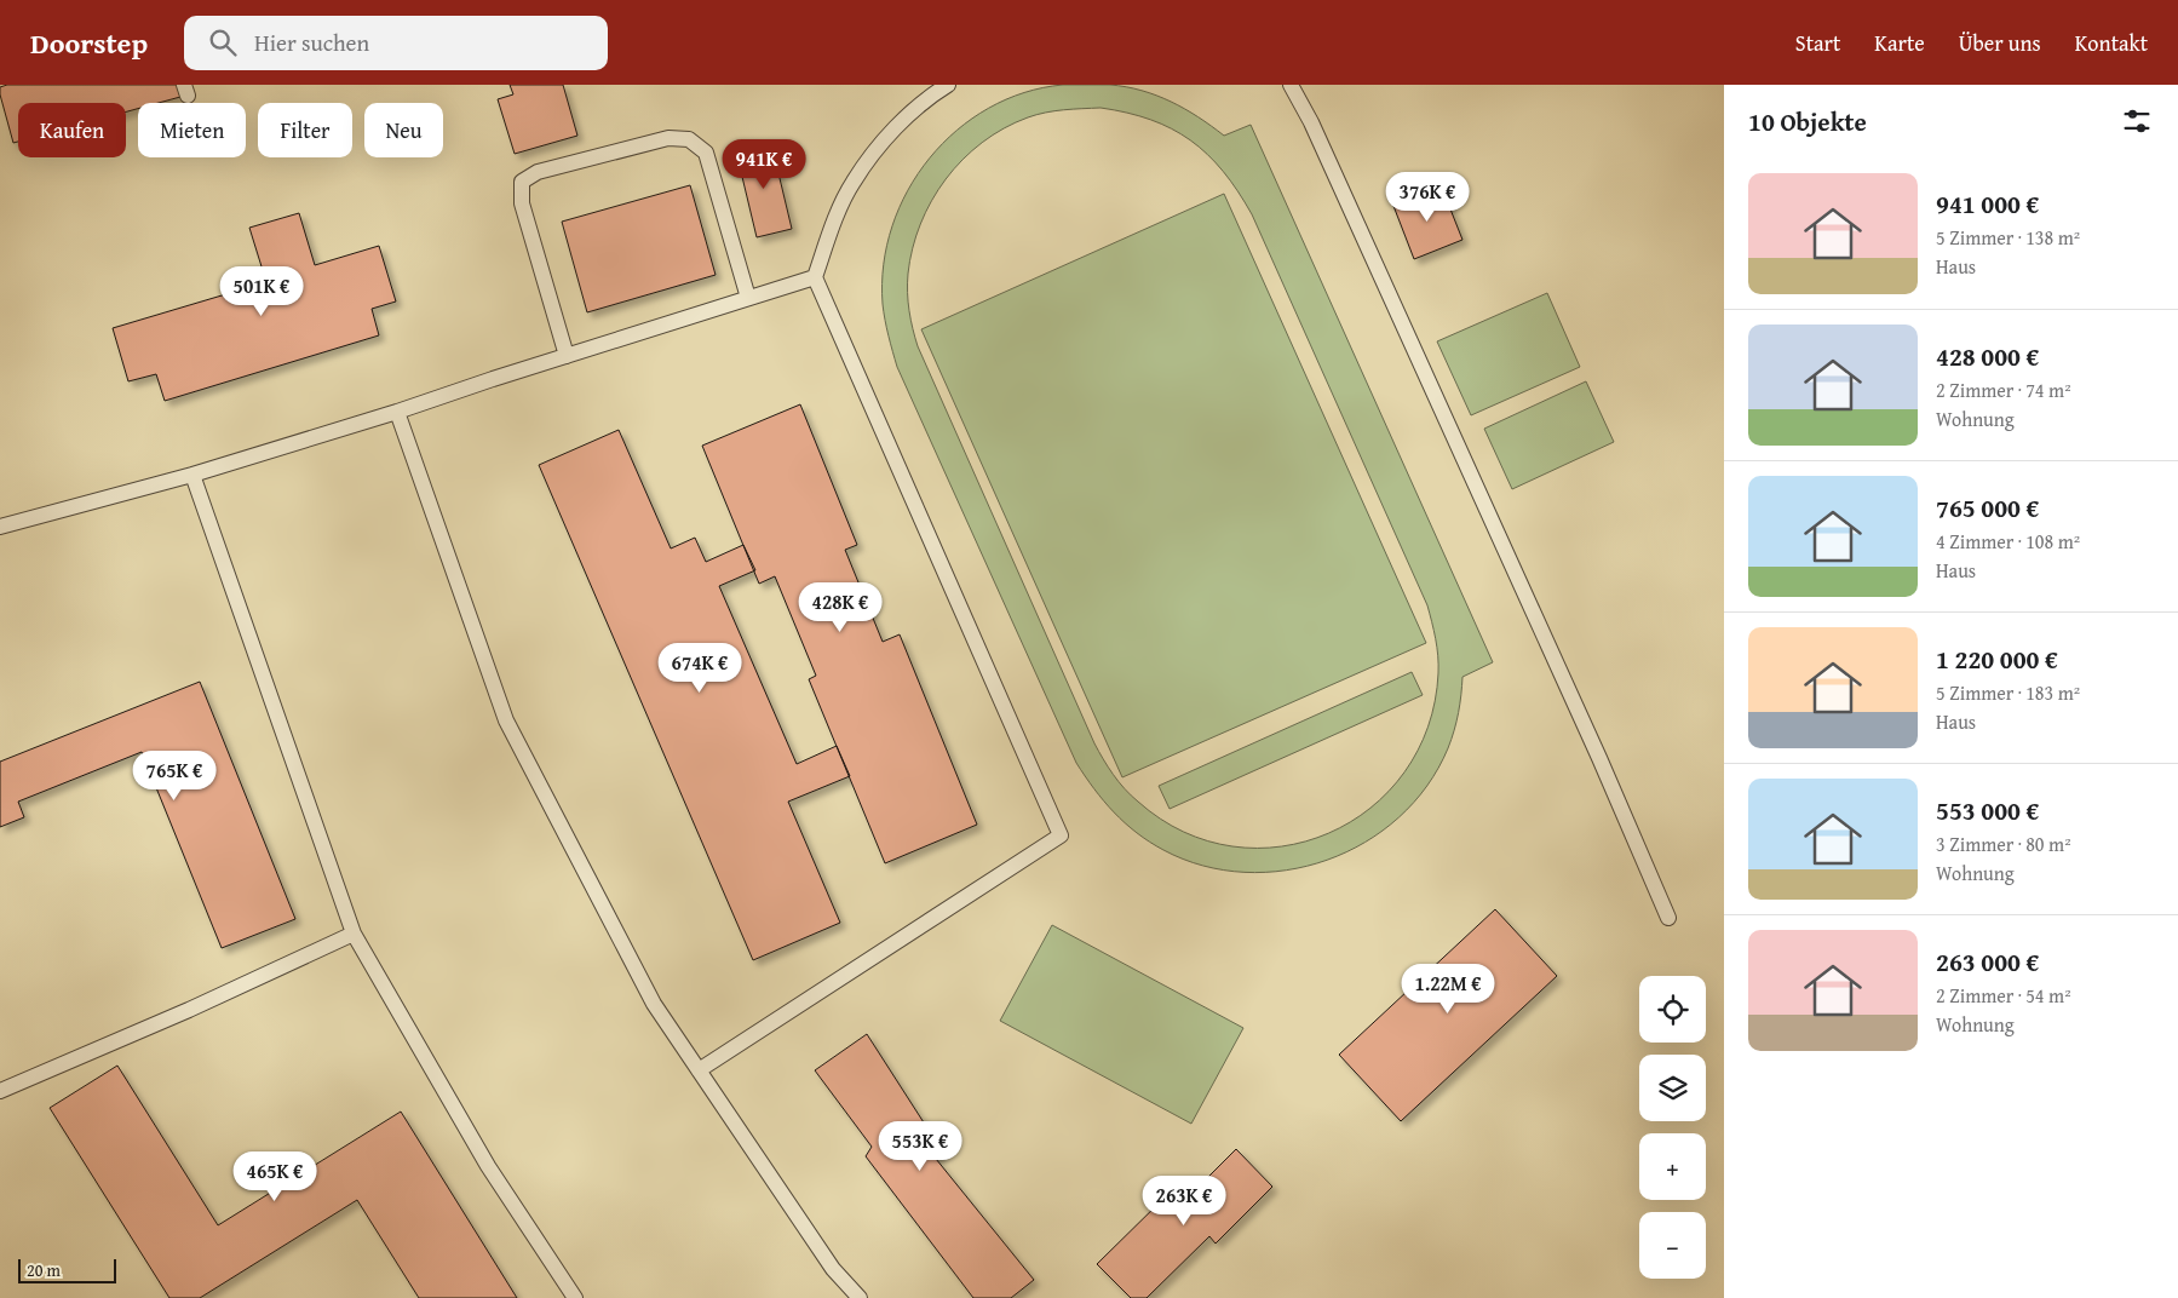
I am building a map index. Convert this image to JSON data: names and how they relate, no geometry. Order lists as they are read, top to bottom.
{
  "scale_bar": "20 m",
  "page": {
    "header": "Doorstep",
    "search": "Hier suchen",
    "nav": [
      "Start",
      "Karte",
      "Über uns",
      "Kontakt"
    ],
    "heading": "10 Objekte",
    "chip": [
      "Kaufen",
      "Mieten",
      "Filter",
      "Neu"
    ],
    "price": [
      "941K €",
      "376K €",
      "501K €",
      "428K €",
      "674K €",
      "765K €",
      "1.22M €",
      "553K €",
      "465K €",
      "263K €"
    ],
    "list": [
      {
        "name": "941 000 €",
        "note": "5 Zimmer · 138 m² · Haus"
      },
      {
        "name": "428 000 €",
        "note": "2 Zimmer · 74 m² · Wohnung"
      },
      {
        "name": "765 000 €",
        "note": "4 Zimmer · 108 m² · Haus"
      },
      {
        "name": "1 220 000 €",
        "note": "5 Zimmer · 183 m² · Haus"
      },
      {
        "name": "553 000 €",
        "note": "3 Zimmer · 80 m² · Wohnung"
      },
      {
        "name": "263 000 €",
        "note": "2 Zimmer · 54 m² · Wohnung"
      }
    ],
    "map_buttons": ["+", "−"],
    "scale": "20 m"
  }
}
